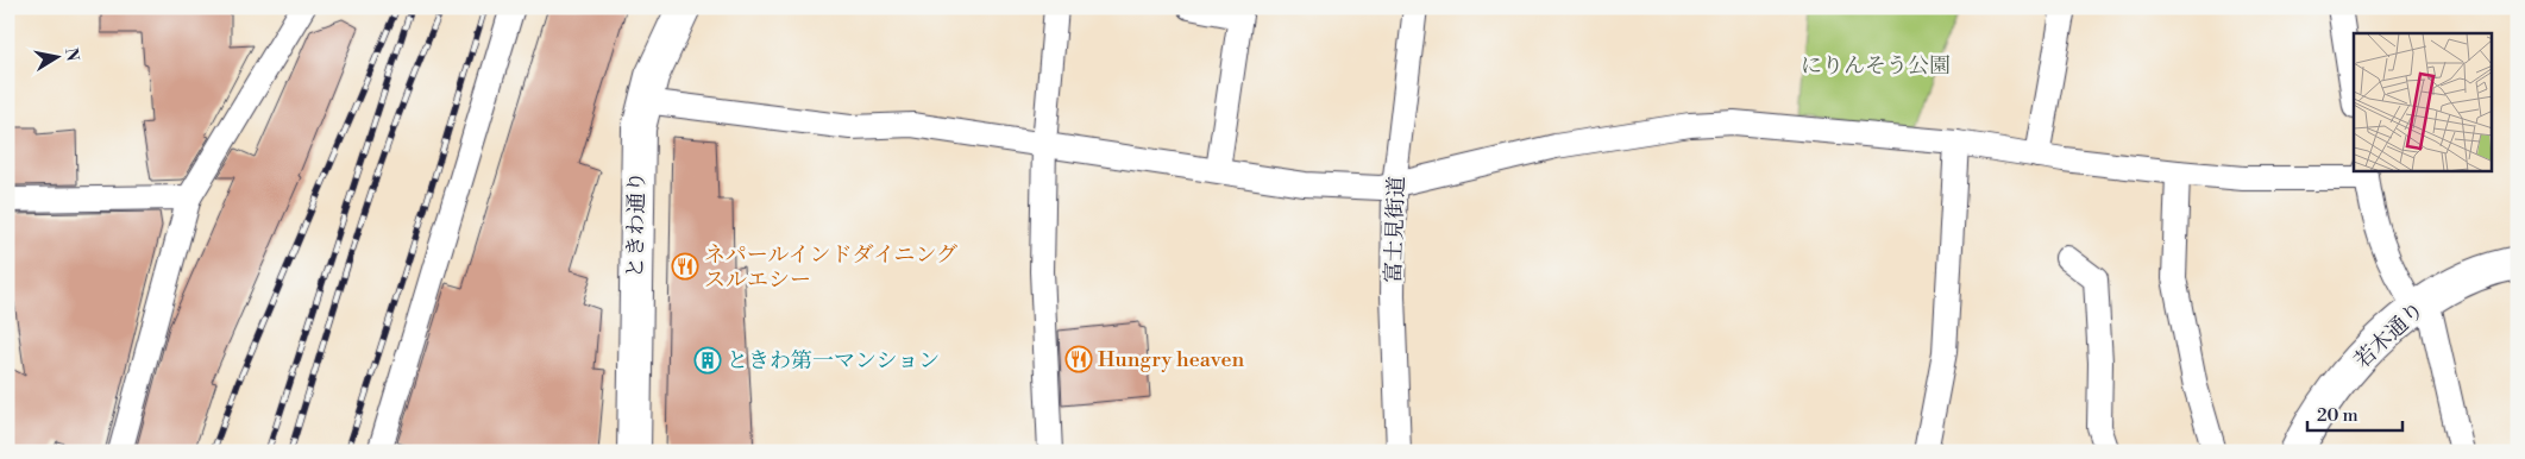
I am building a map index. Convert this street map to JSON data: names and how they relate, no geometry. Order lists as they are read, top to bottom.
{
  "streets": {
    "street": ["ときわ通り", "富士見街道", "若木通り"]
  },
  "parks": ["にりんそう公園"],
  "places": {
    "restaurant": ["ネパールインドダイニング スルエシー", "Hungry heaven"],
    "building": ["ときわ第一マンション"]
  },
  "scale_bar": "20 m",
  "north": "right"
}
